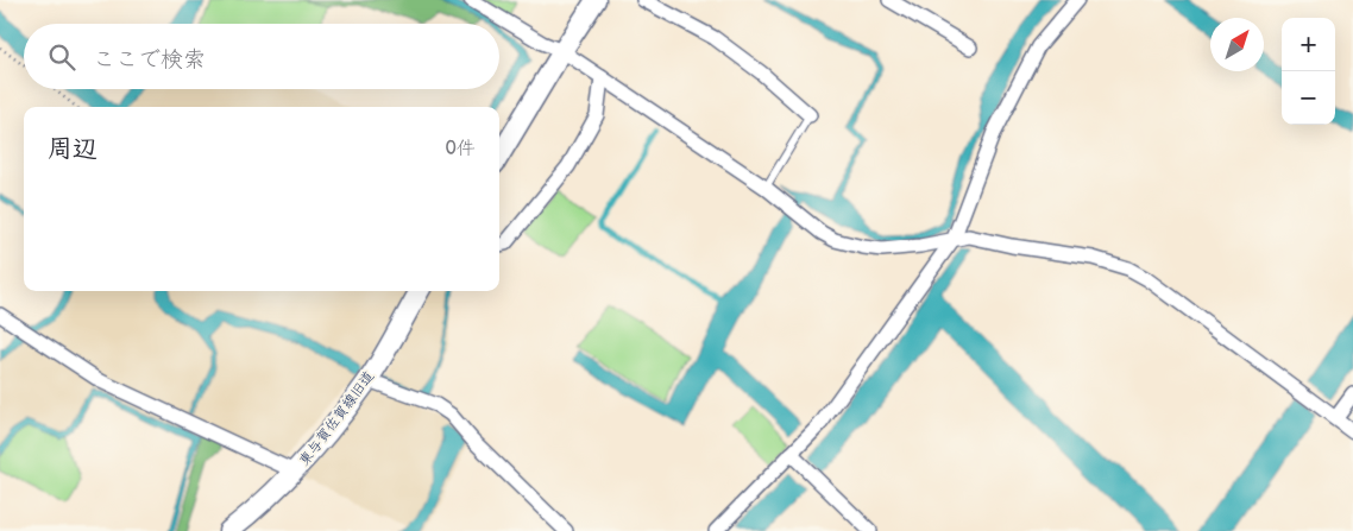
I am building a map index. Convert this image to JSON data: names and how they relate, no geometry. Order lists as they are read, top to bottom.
{
  "streets": {
    "main road": ["東与賀佐賀線旧道"]
  },
  "north": "top right",
  "page": {
    "map_buttons": ["+", "−"],
    "search": "ここで検索",
    "heading": ["周辺", "0件"]
  }
}
